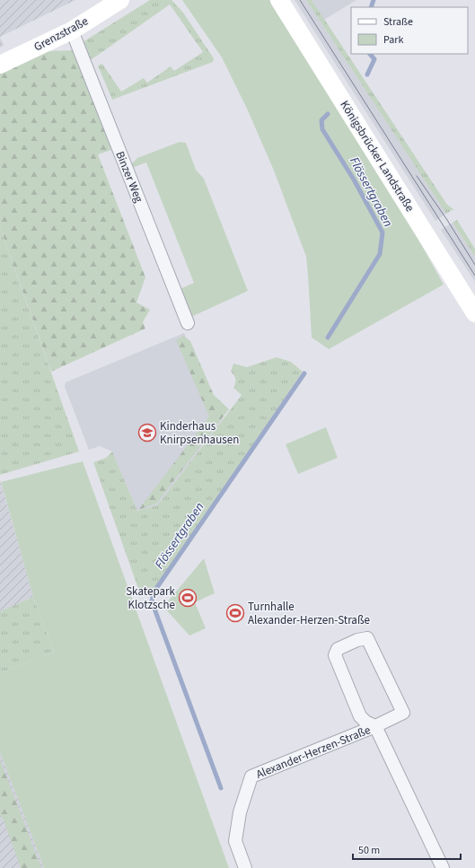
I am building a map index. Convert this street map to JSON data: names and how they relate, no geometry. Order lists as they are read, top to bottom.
{
  "streets": {
    "main road": ["Grenzstraße", "Königsbrücker Landstraße"],
    "street": ["Binzer Weg", "Alexander-Herzen-Straße"]
  },
  "crossings": [
    ["Grenzstraße", "Binzer Weg"]
  ],
  "water": ["Flössertgraben"],
  "places": {
    "school or university": ["Kinderhaus Knirpsenhausen"],
    "sports": ["Skatepark Klotzsche", "Turnhalle Alexander-Herzen-Straße"]
  },
  "legend": ["Straße", "Park"],
  "scale_bar": "50 m"
}
